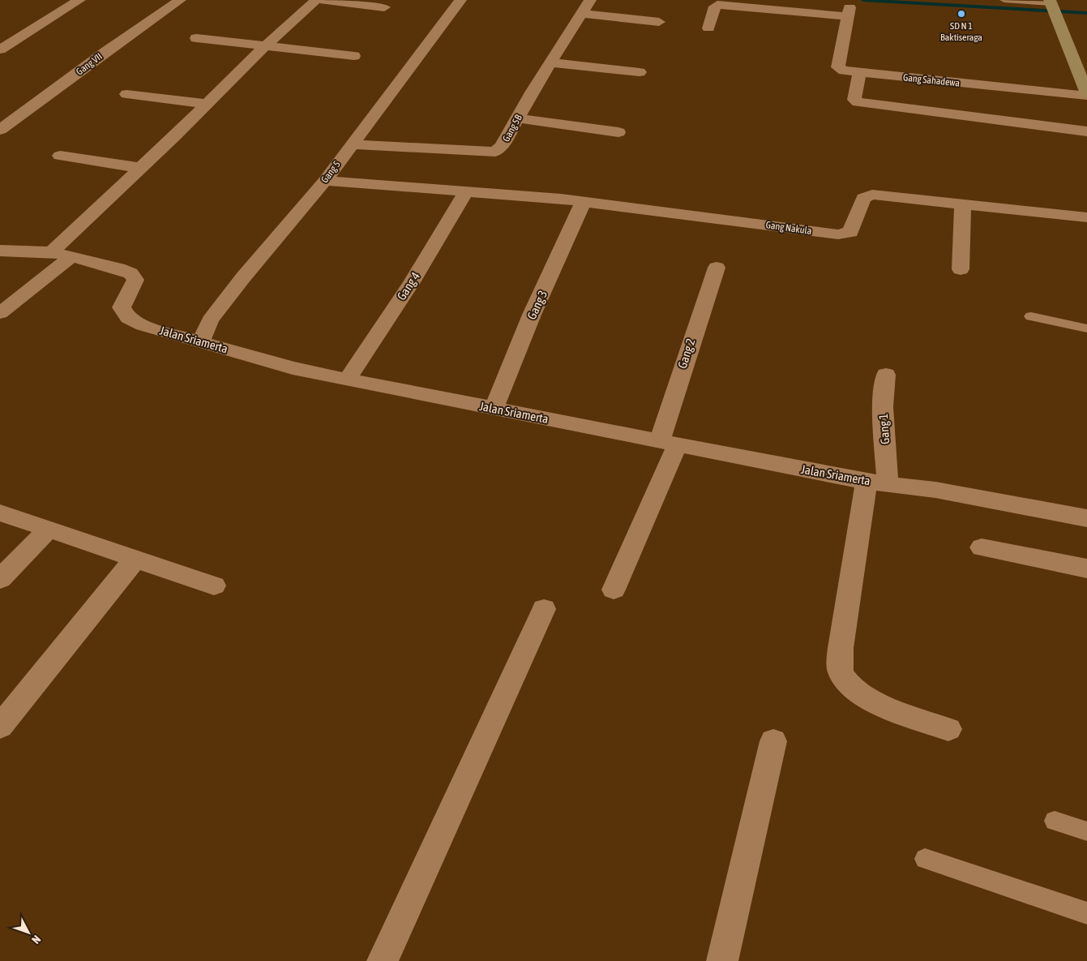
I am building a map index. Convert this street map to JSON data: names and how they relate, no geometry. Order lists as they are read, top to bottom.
{
  "streets": {
    "street": [
      "Gang VII",
      "Gang Sahadewa",
      "Gang 5B",
      "Gang 5",
      "Gang Nakula",
      "Gang 4",
      "Gang 3",
      "Jalan Sriamerta",
      "Gang 2",
      "Gang 1"
    ]
  },
  "crossings": [
    ["Gang 5B", "Gang 5"],
    ["Gang 5", "Gang Nakula"],
    ["Gang 5", "Jalan Sriamerta"],
    ["Gang Nakula", "Gang 4"],
    ["Gang Nakula", "Gang 3"],
    ["Gang 4", "Jalan Sriamerta"],
    ["Gang 3", "Jalan Sriamerta"],
    ["Jalan Sriamerta", "Gang 2"],
    ["Jalan Sriamerta", "Gang 1"]
  ],
  "places": ["SD N 1 Baktiseraga"],
  "north": "bottom right"
}
